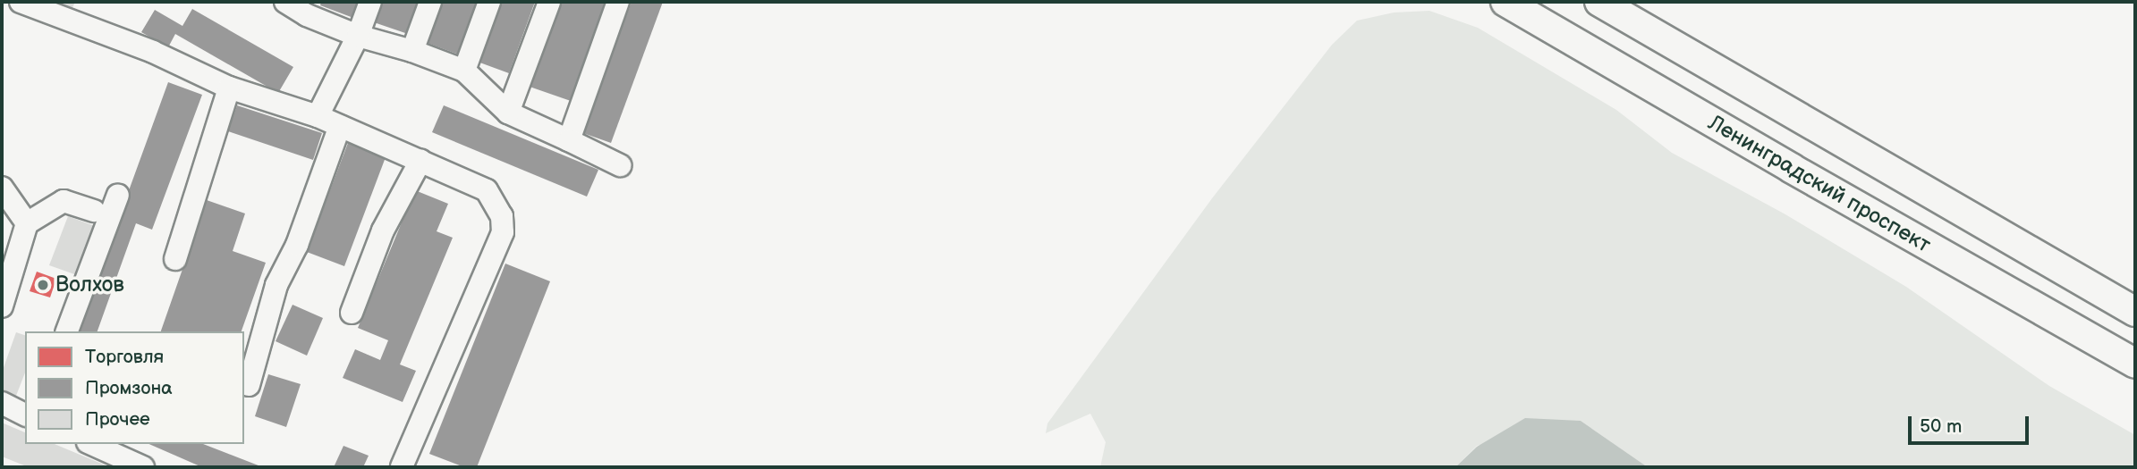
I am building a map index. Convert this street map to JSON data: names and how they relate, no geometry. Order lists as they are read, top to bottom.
{
  "streets": {
    "main road": ["Ленинградский проспект"]
  },
  "places": ["Волхов"],
  "legend": ["Торговля", "Промзона", "Прочее"],
  "scale_bar": "50 m"
}
